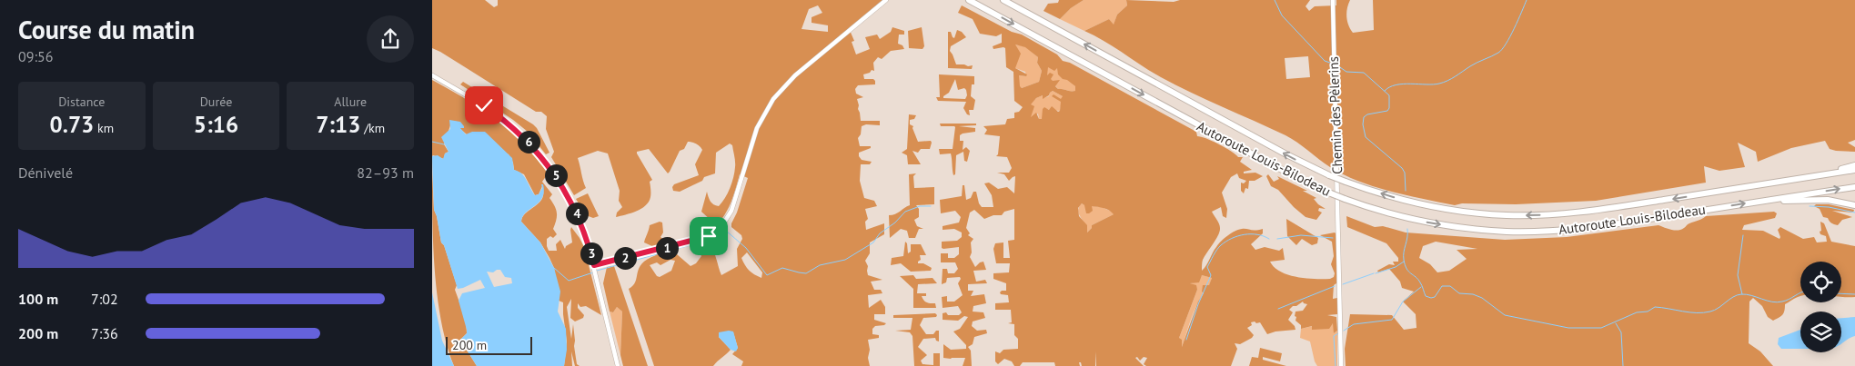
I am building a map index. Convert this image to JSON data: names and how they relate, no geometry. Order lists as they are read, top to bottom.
{
  "streets": {
    "highway": ["Autoroute Louis-Bilodeau"],
    "street": ["Chemin des Pèlerins"]
  },
  "scale_bar": "200 m",
  "page": {
    "heading": ["Course du matin", "09:56"],
    "stats": [
      ["Distance", "0.73 km"],
      ["Durée", "5:16"],
      ["Allure", "7:13 /km"]
    ],
    "pins": [
      "6",
      "5",
      "4",
      "1",
      "3",
      "2"
    ],
    "chart": ["Dénivelé", "82–93 m"],
    "list": [
      {
        "name": "100 m",
        "note": "7:02"
      },
      {
        "name": "200 m",
        "note": "7:36"
      }
    ],
    "scale": "200 m"
  }
}
